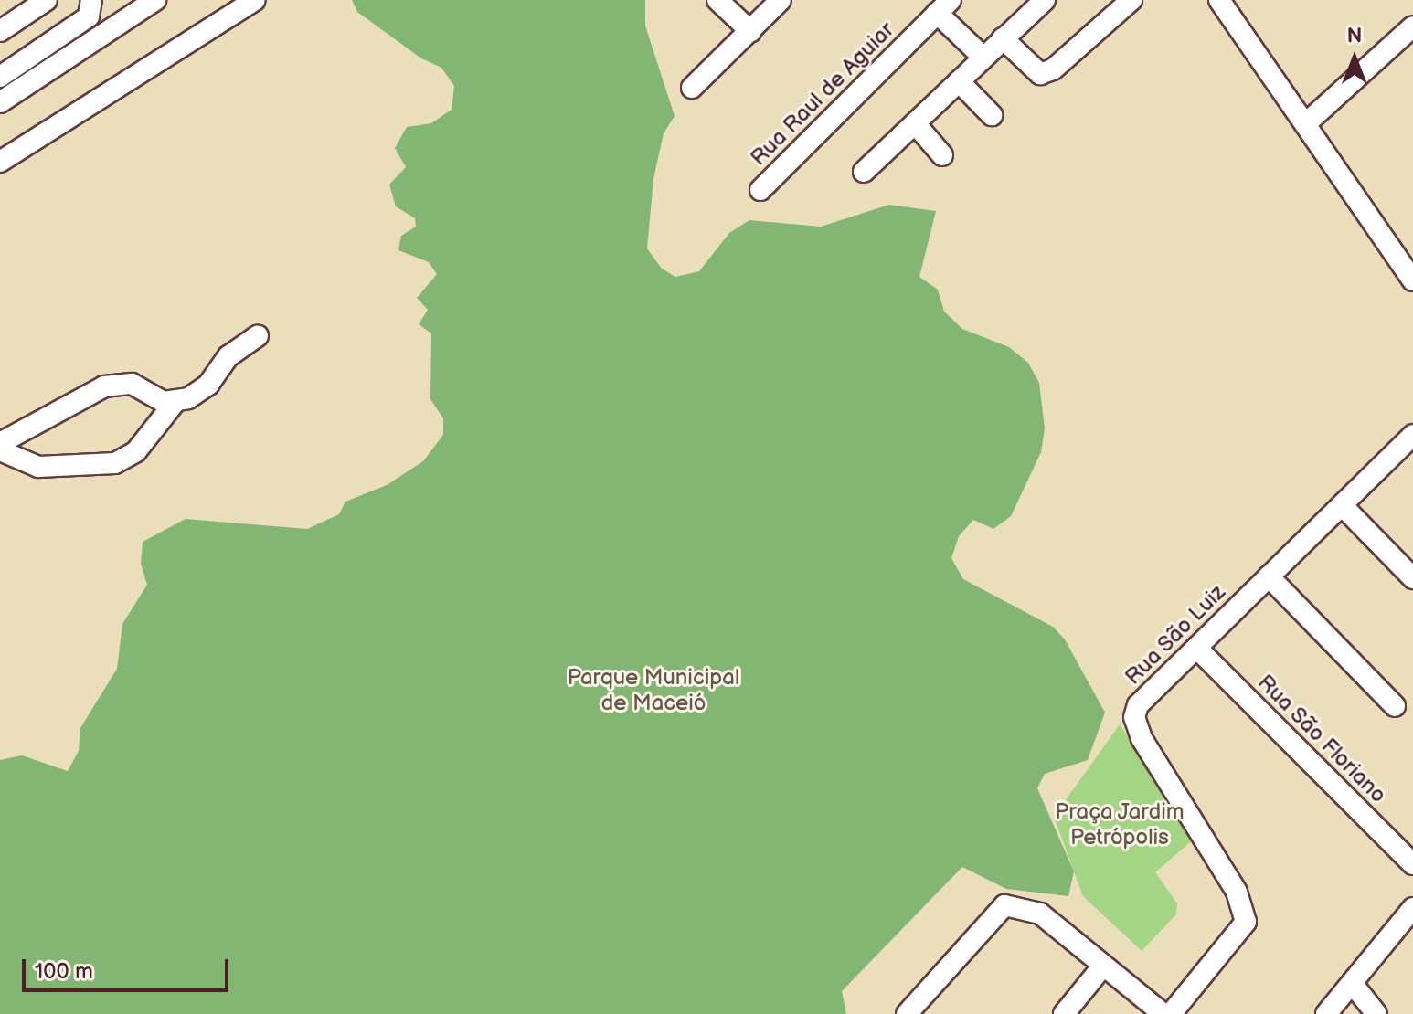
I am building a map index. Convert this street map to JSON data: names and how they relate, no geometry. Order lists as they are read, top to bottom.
{
  "streets": {
    "street": ["Rua Raul de Aguiar", "Rua São Luiz", "Rua São Floriano"]
  },
  "crossings": [
    ["Rua São Luiz", "Rua São Floriano"]
  ],
  "parks": ["Parque Municipal de Maceió", "Praça Jardim Petrópolis"],
  "scale_bar": "100 m",
  "north": "top"
}
